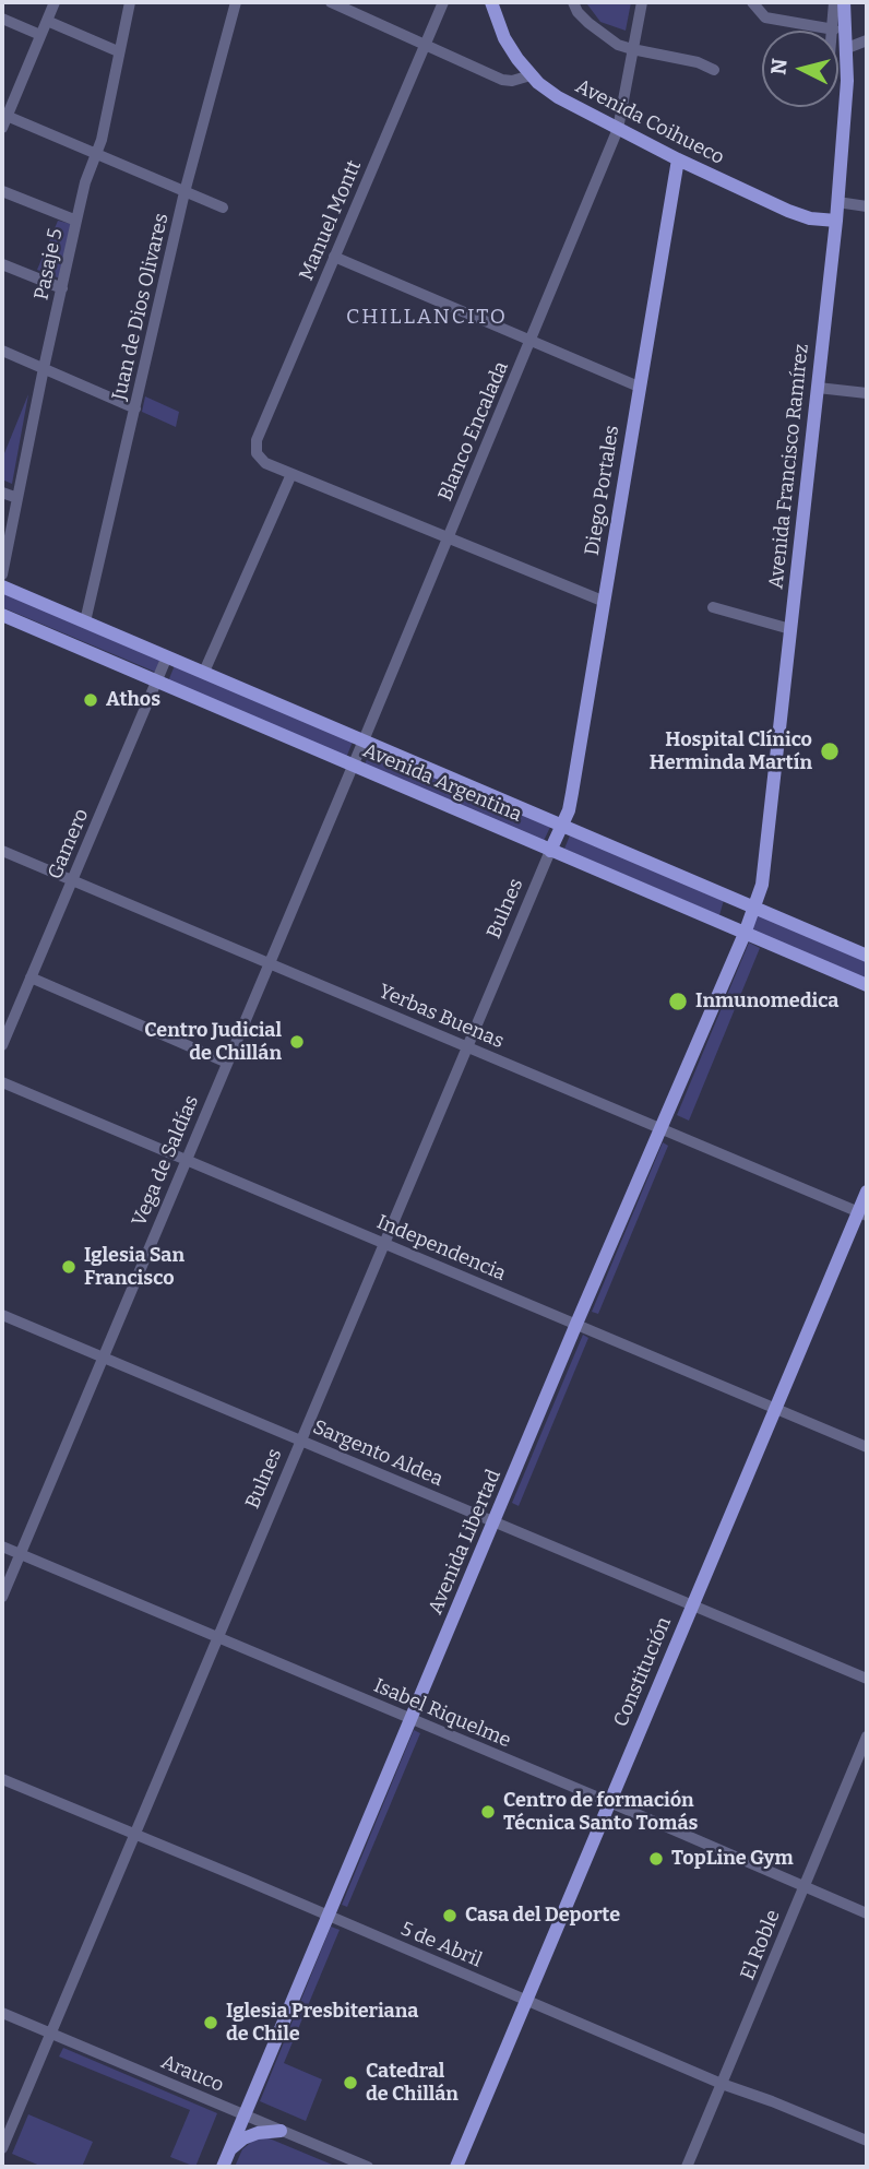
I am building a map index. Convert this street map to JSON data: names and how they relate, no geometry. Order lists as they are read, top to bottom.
{
  "streets": {
    "main road": [
      "Avenida Coihueco",
      "Avenida Francisco Ramírez",
      "Diego Portales",
      "Avenida Argentina",
      "Bulnes",
      "Avenida Libertad",
      "Constitución"
    ],
    "street": [
      "Manuel Montt",
      "Pasaje 5",
      "Juan de Dios Olivares",
      "Blanco Encalada",
      "Gamero",
      "Yerbas Buenas",
      "Vega de Saldías",
      "Independencia",
      "Sargento Aldea",
      "Isabel Riquelme",
      "5 de Abril",
      "El Roble",
      "Arauco"
    ]
  },
  "crossings": [
    ["Avenida Coihueco", "Blanco Encalada"],
    ["Avenida Coihueco", "Avenida Francisco Ramírez"],
    ["Avenida Coihueco", "Diego Portales"],
    ["Juan de Dios Olivares", "Avenida Argentina"],
    ["Blanco Encalada", "Avenida Argentina"],
    ["Blanco Encalada", "Vega de Saldías"],
    ["Avenida Francisco Ramírez", "Avenida Argentina"],
    ["Avenida Francisco Ramírez", "Avenida Libertad"],
    ["Diego Portales", "Avenida Argentina"],
    ["Diego Portales", "Bulnes"],
    ["Avenida Argentina", "Gamero"],
    ["Avenida Argentina", "Bulnes"],
    ["Avenida Argentina", "Vega de Saldías"],
    ["Avenida Argentina", "Avenida Libertad"],
    ["Gamero", "Yerbas Buenas"],
    ["Bulnes", "Yerbas Buenas"],
    ["Bulnes", "Independencia"],
    ["Bulnes", "Sargento Aldea"],
    ["Bulnes", "Isabel Riquelme"],
    ["Bulnes", "5 de Abril"],
    ["Bulnes", "Arauco"],
    ["Yerbas Buenas", "Vega de Saldías"],
    ["Yerbas Buenas", "Avenida Libertad"],
    ["Yerbas Buenas", "Constitución"],
    ["Vega de Saldías", "Independencia"],
    ["Vega de Saldías", "Sargento Aldea"],
    ["Vega de Saldías", "Isabel Riquelme"],
    ["Independencia", "Avenida Libertad"],
    ["Independencia", "Constitución"],
    ["Sargento Aldea", "Avenida Libertad"],
    ["Sargento Aldea", "Constitución"],
    ["Avenida Libertad", "Isabel Riquelme"],
    ["Avenida Libertad", "5 de Abril"],
    ["Avenida Libertad", "Arauco"],
    ["Constitución", "Isabel Riquelme"],
    ["Constitución", "5 de Abril"],
    ["Isabel Riquelme", "El Roble"],
    ["5 de Abril", "El Roble"]
  ],
  "districts": ["CHILLANCITO"],
  "places": [
    "Athos",
    "Hospital Clínico Herminda Martín",
    "Inmunomedica",
    "Centro Judicial de Chillán",
    "Iglesia San Francisco",
    "Centro de formación Técnica Santo Tomás",
    "TopLine Gym",
    "Casa del Deporte",
    "Iglesia Presbiteriana de Chile",
    "Catedral de Chillán"
  ],
  "north": "left"
}
